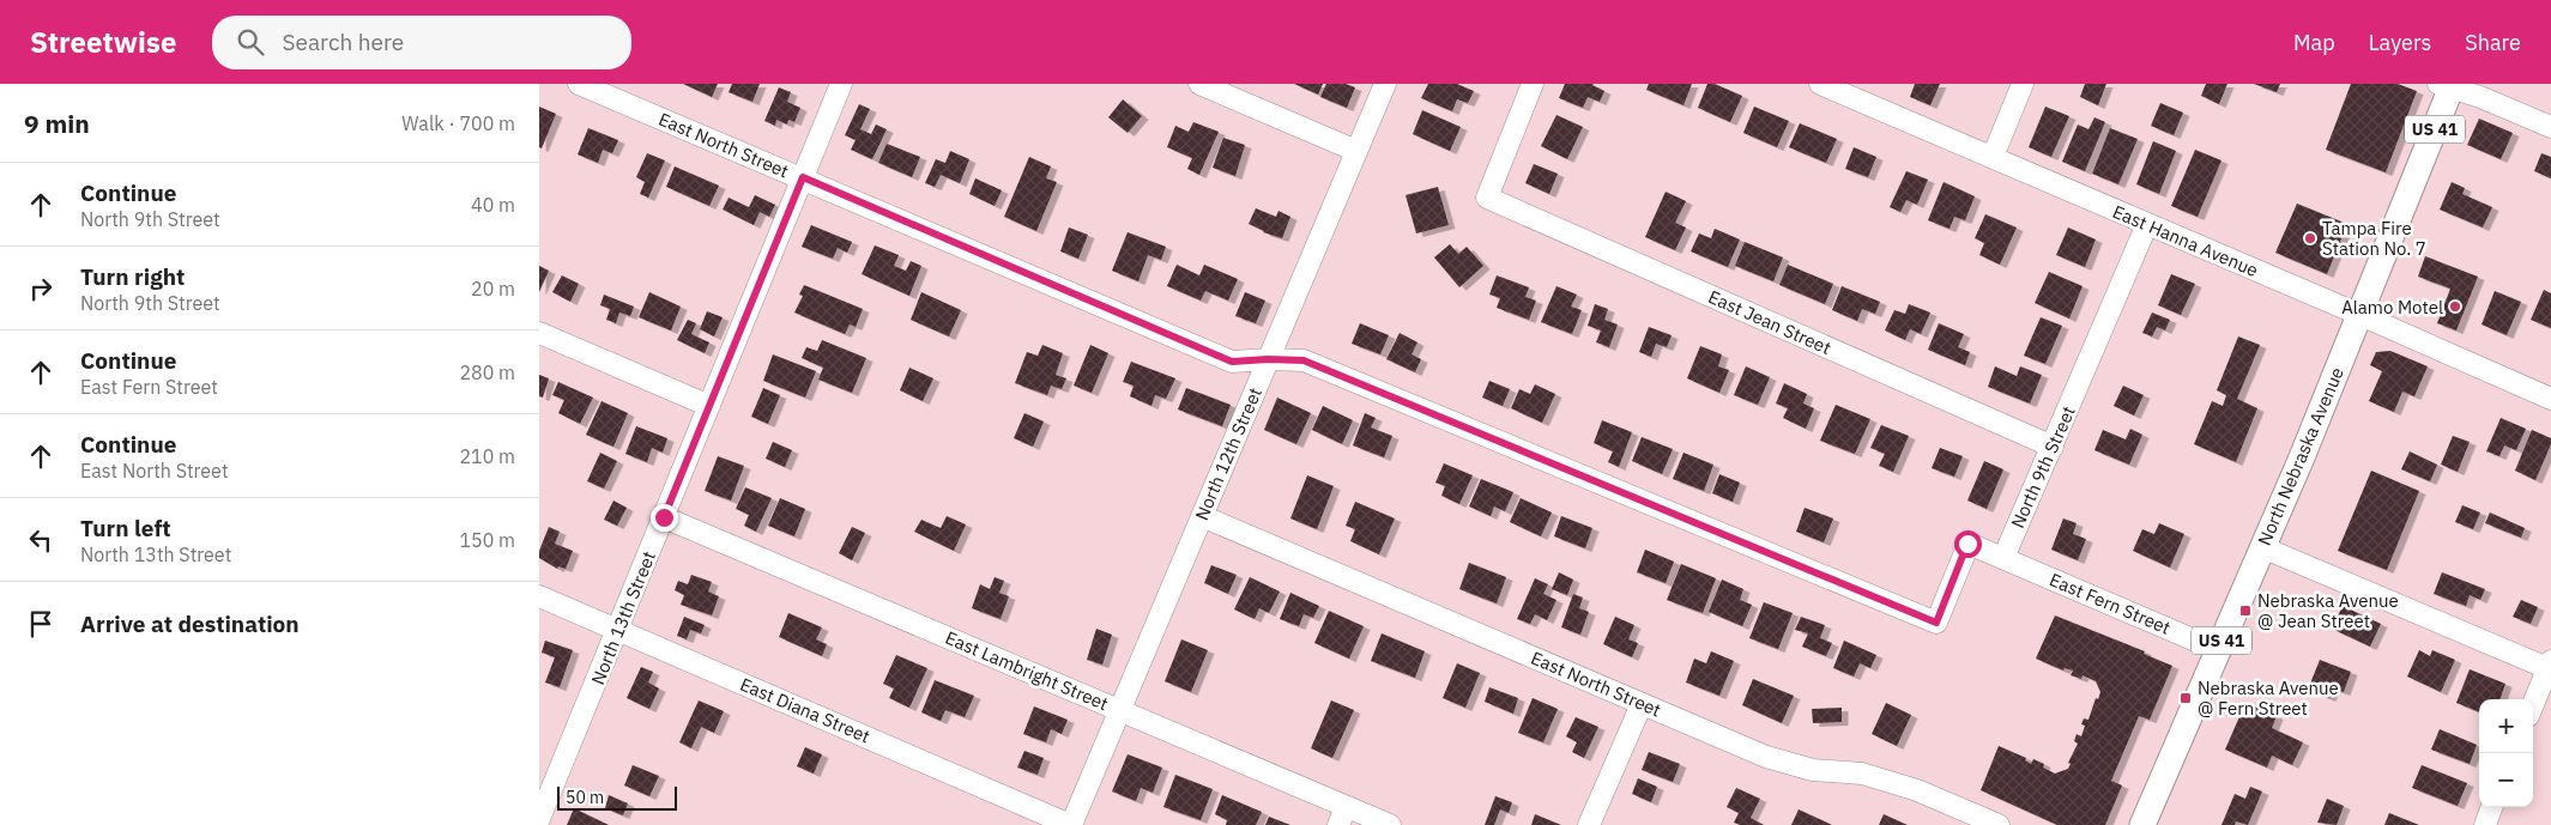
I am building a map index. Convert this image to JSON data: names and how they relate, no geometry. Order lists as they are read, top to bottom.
{
  "streets": {
    "main road": ["US 41", "North Nebraska Avenue"],
    "street": [
      "East North Street",
      "East Hanna Avenue",
      "East Jean Street",
      "North 12th Street",
      "North 9th Street",
      "East Fern Street",
      "North 13th Street",
      "East Lambright Street",
      "East Diana Street"
    ]
  },
  "crossings": [
    ["East North Street", "North 12th Street"],
    ["East North Street", "North 13th Street"],
    ["East Hanna Avenue", "North Nebraska Avenue"],
    ["East Hanna Avenue", "North 9th Street"],
    ["East Jean Street", "North 9th Street"],
    ["North 12th Street", "East Lambright Street"],
    ["North 12th Street", "East Diana Street"],
    ["North Nebraska Avenue", "East Fern Street"],
    ["North 9th Street", "East Fern Street"],
    ["North 13th Street", "East Lambright Street"],
    ["North 13th Street", "East Diana Street"]
  ],
  "places": {
    "other": ["Tampa Fire Station No. 7", "Alamo Motel"],
    "transit": ["Nebraska Avenue @ Jean Street", "Nebraska Avenue @ Fern Street"]
  },
  "scale_bar": "50 m",
  "page": {
    "header": "Streetwise",
    "search": "Search here",
    "nav": ["Map", "Layers", "Share"],
    "heading": ["9 min", "Walk · 700 m"],
    "list": [
      ["Continue", "North 9th Street", "40 m"],
      ["Turn right", "North 9th Street", "20 m"],
      ["Continue", "East Fern Street", "280 m"],
      ["Continue", "East North Street", "210 m"],
      ["Turn left", "North 13th Street", "150 m"],
      "Arrive at destination"
    ],
    "map_buttons": ["+", "−"],
    "scale": "50 m"
  }
}
